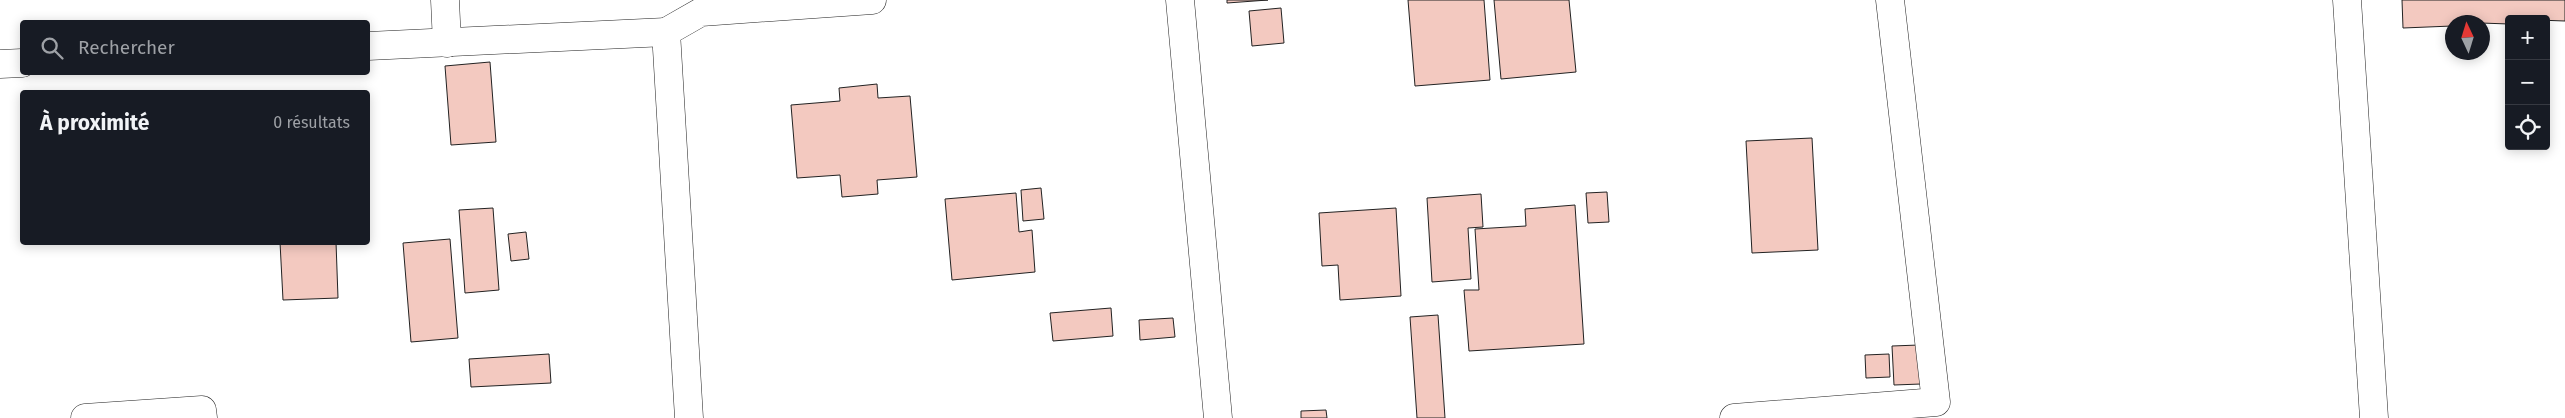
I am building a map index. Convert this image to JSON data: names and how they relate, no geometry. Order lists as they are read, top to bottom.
{
  "north": "top",
  "page": {
    "map_buttons": ["+", "−"],
    "search": "Rechercher",
    "heading": ["À proximité", "0 résultats"]
  }
}
